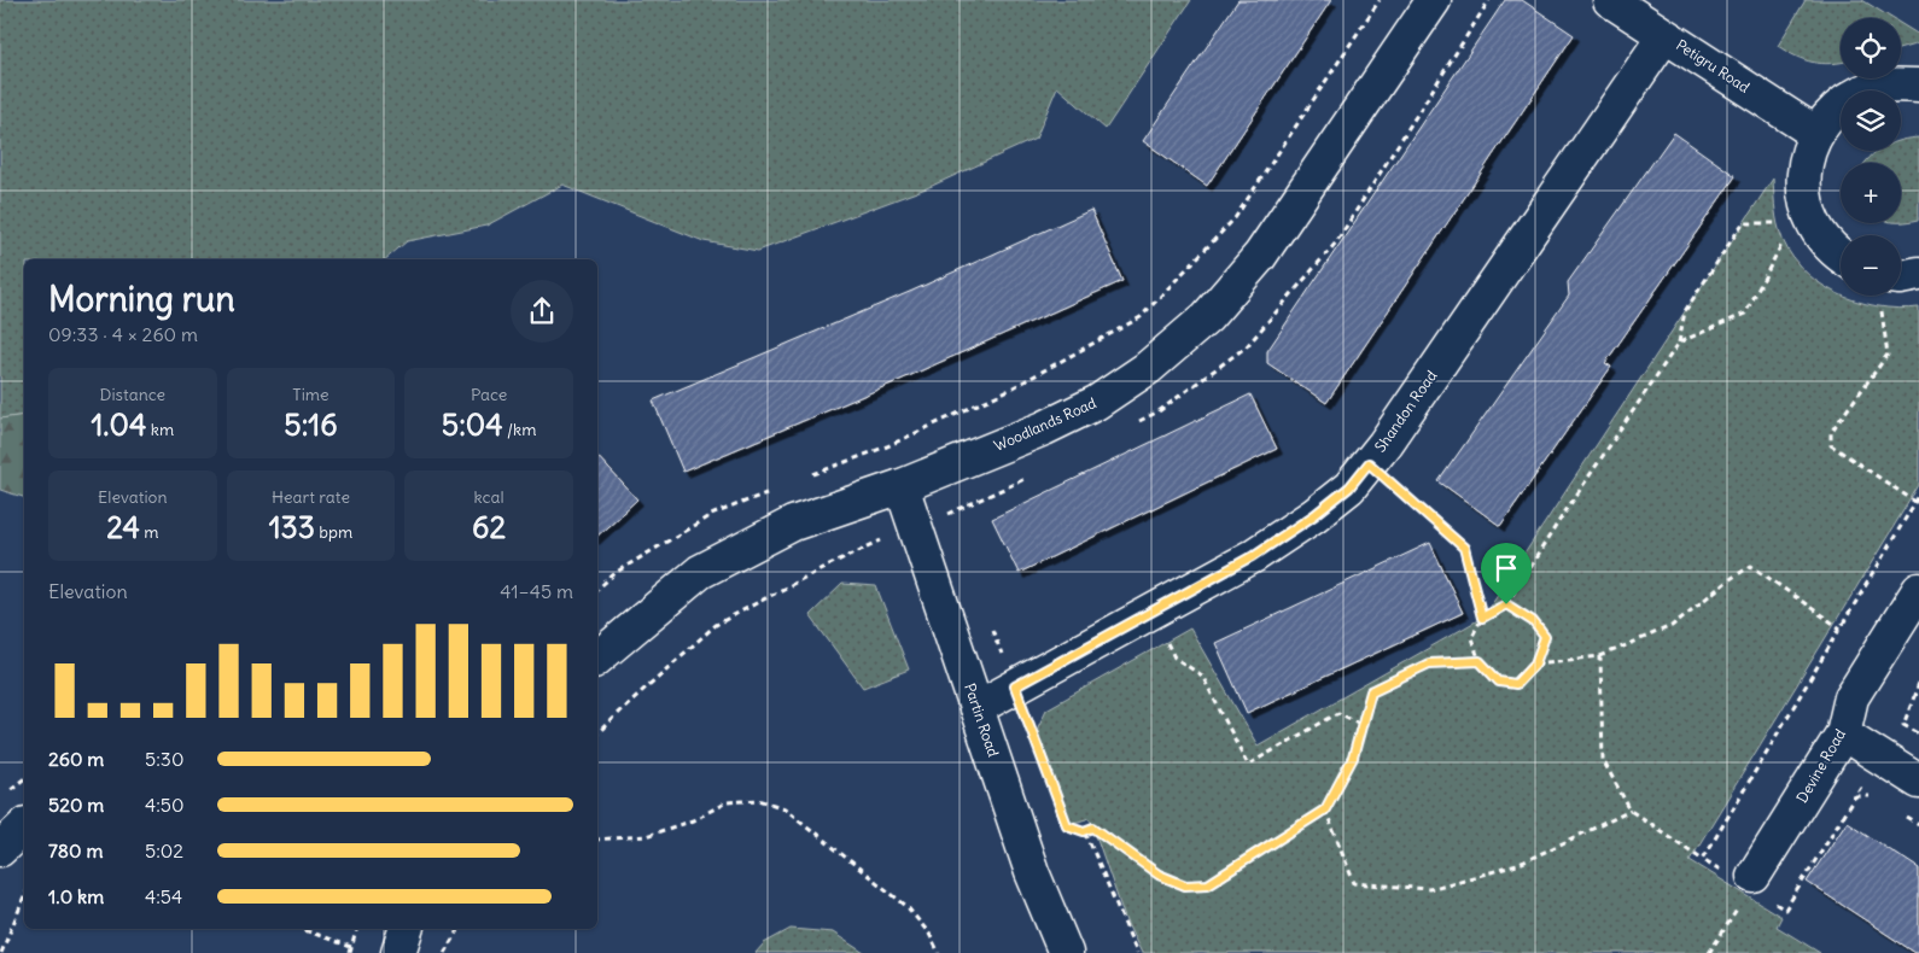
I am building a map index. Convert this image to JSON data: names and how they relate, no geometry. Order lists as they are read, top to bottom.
{
  "streets": {
    "street": [
      "Petigru Road",
      "Shandon Road",
      "Woodlands Road",
      "Partin Road",
      "Devine Road"
    ]
  },
  "crossings": [
    ["Petigru Road", "Shandon Road"],
    ["Shandon Road", "Partin Road"],
    ["Woodlands Road", "Partin Road"]
  ],
  "page": {
    "map_buttons": ["+", "−"],
    "heading": ["Morning run", "09:33 · 4 × 260 m"],
    "stats": [
      ["Distance", "1.04 km"],
      ["Time", "5:16"],
      ["Pace", "5:04 /km"],
      ["Elevation", "24 m"],
      ["Heart rate", "133 bpm"],
      ["kcal", "62"]
    ],
    "chart": ["Elevation", "41–45 m"],
    "list": [
      {
        "name": "260 m",
        "note": "5:30"
      },
      {
        "name": "520 m",
        "note": "4:50"
      },
      {
        "name": "780 m",
        "note": "5:02"
      },
      {
        "name": "1.0 km",
        "note": "4:54"
      }
    ]
  }
}
